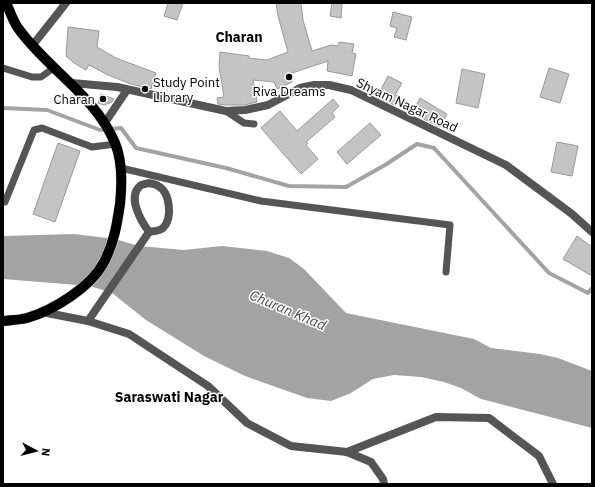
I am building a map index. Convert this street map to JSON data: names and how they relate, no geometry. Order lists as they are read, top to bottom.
{
  "streets": {
    "street": ["Shyam Nagar Road"]
  },
  "districts": ["Charan", "Saraswati Nagar"],
  "water": ["Churan Khad"],
  "places": ["Riva Dreams", "Study Point Library", "Charan"],
  "north": "right"
}
